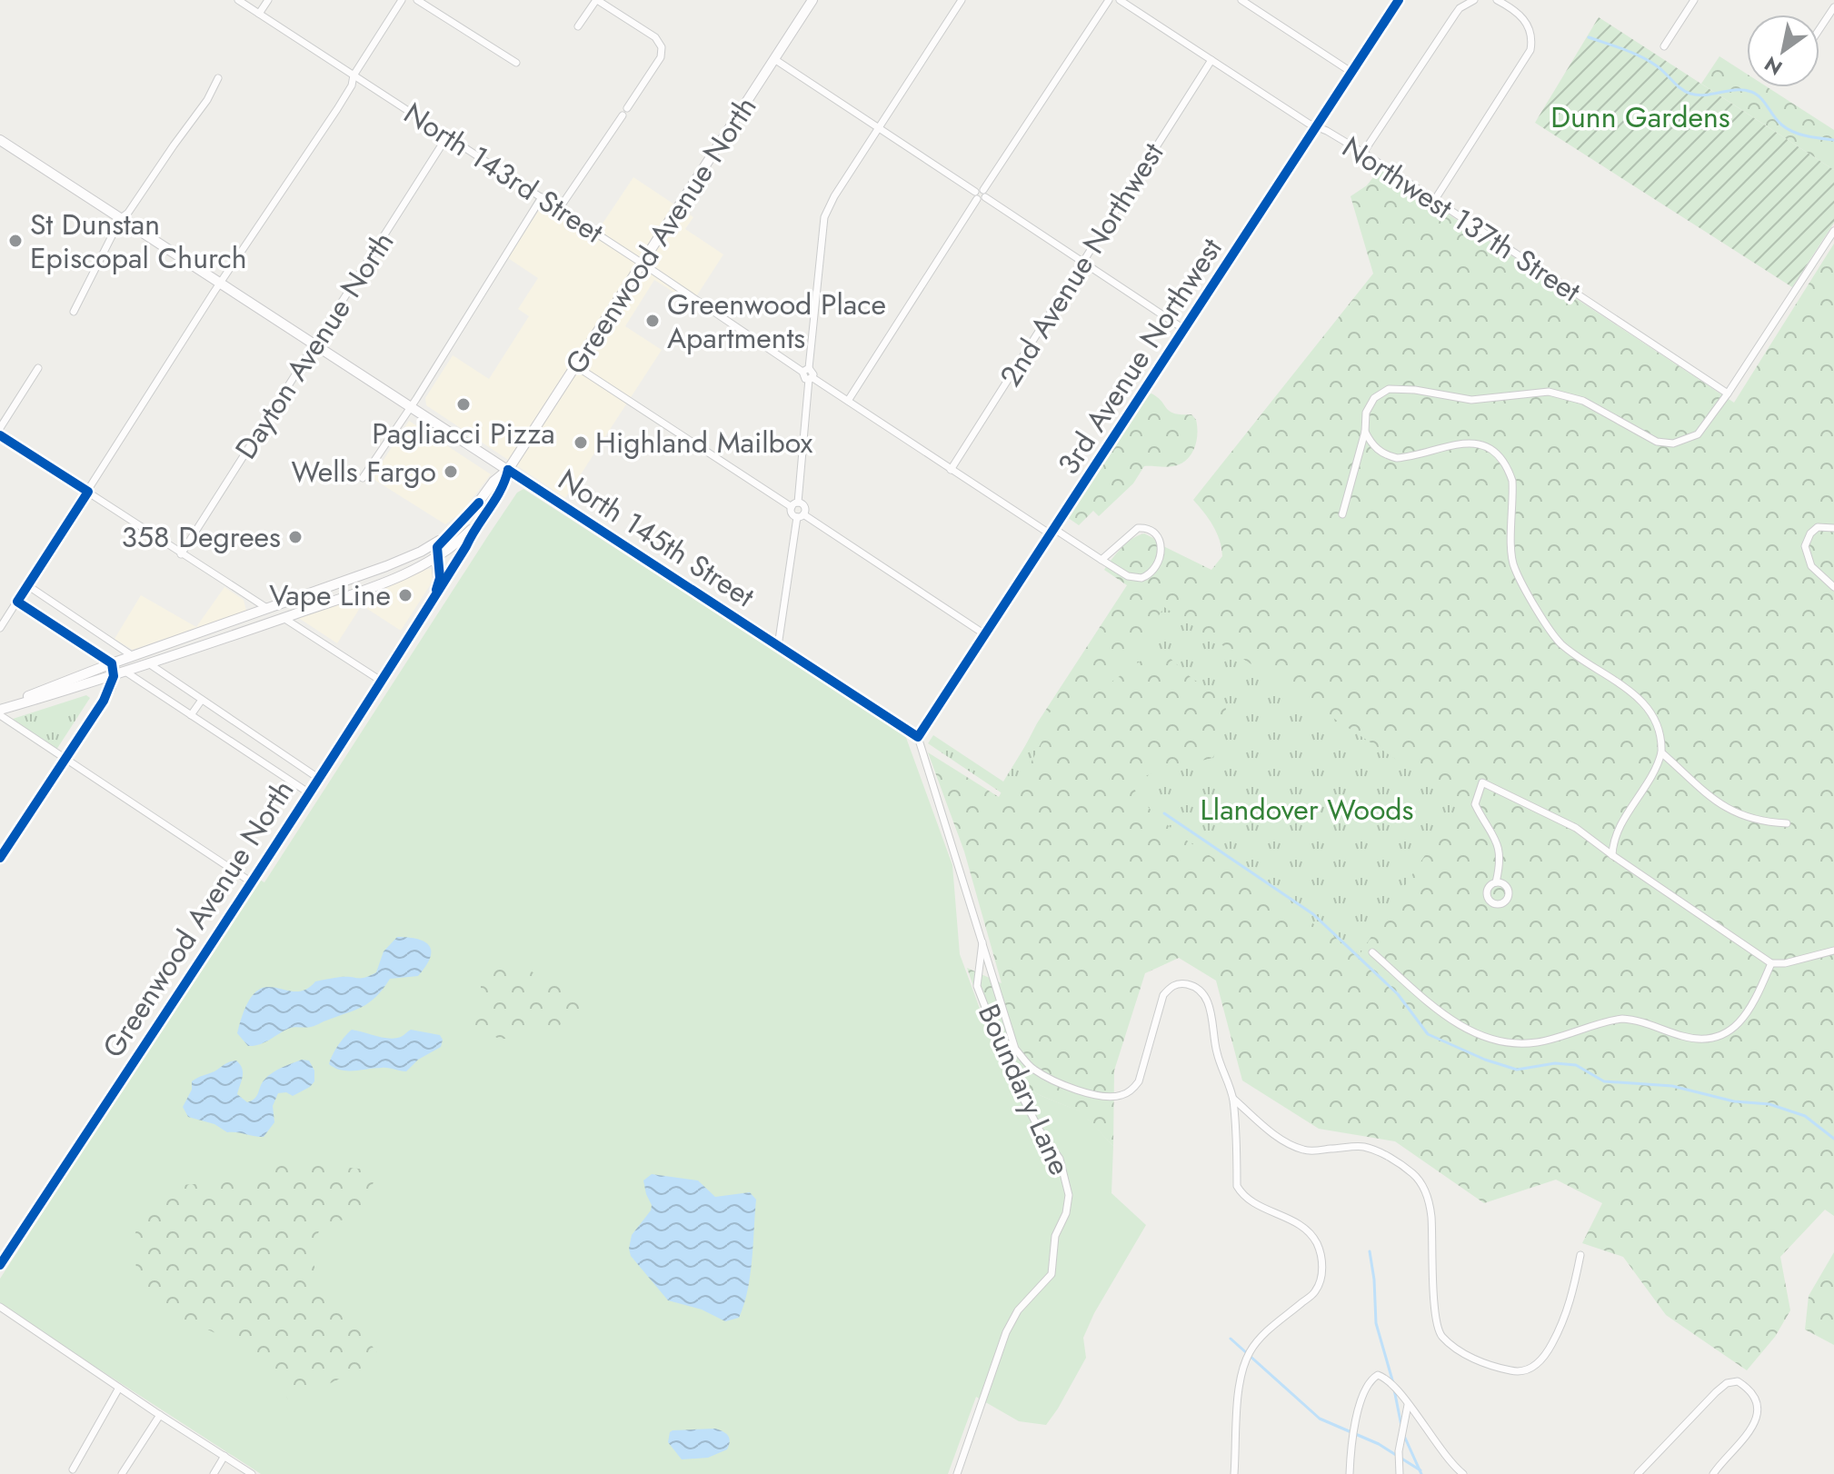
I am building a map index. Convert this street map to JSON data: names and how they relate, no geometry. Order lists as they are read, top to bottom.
{
  "streets": {
    "street": [
      "North 143rd Street",
      "Northwest 137th Street",
      "Greenwood Avenue North",
      "2nd Avenue Northwest",
      "Dayton Avenue North",
      "3rd Avenue Northwest",
      "North 145th Street",
      "Boundary Lane"
    ]
  },
  "crossings": [
    ["North 143rd Street", "Greenwood Avenue North"],
    ["North 143rd Street", "Dayton Avenue North"],
    ["Northwest 137th Street", "2nd Avenue Northwest"],
    ["Northwest 137th Street", "3rd Avenue Northwest"],
    ["Greenwood Avenue North", "North 145th Street"],
    ["Dayton Avenue North", "North 145th Street"],
    ["3rd Avenue Northwest", "North 145th Street"],
    ["3rd Avenue Northwest", "Boundary Lane"],
    ["North 145th Street", "Boundary Lane"]
  ],
  "parks": ["Dunn Gardens", "Llandover Woods"],
  "places": [
    "St Dunstan Episcopal Church",
    "Greenwood Place Apartments",
    "Pagliacci Pizza",
    "Highland Mailbox",
    "Wells Fargo",
    "358 Degrees",
    "Vape Line"
  ],
  "north": "bottom left"
}
